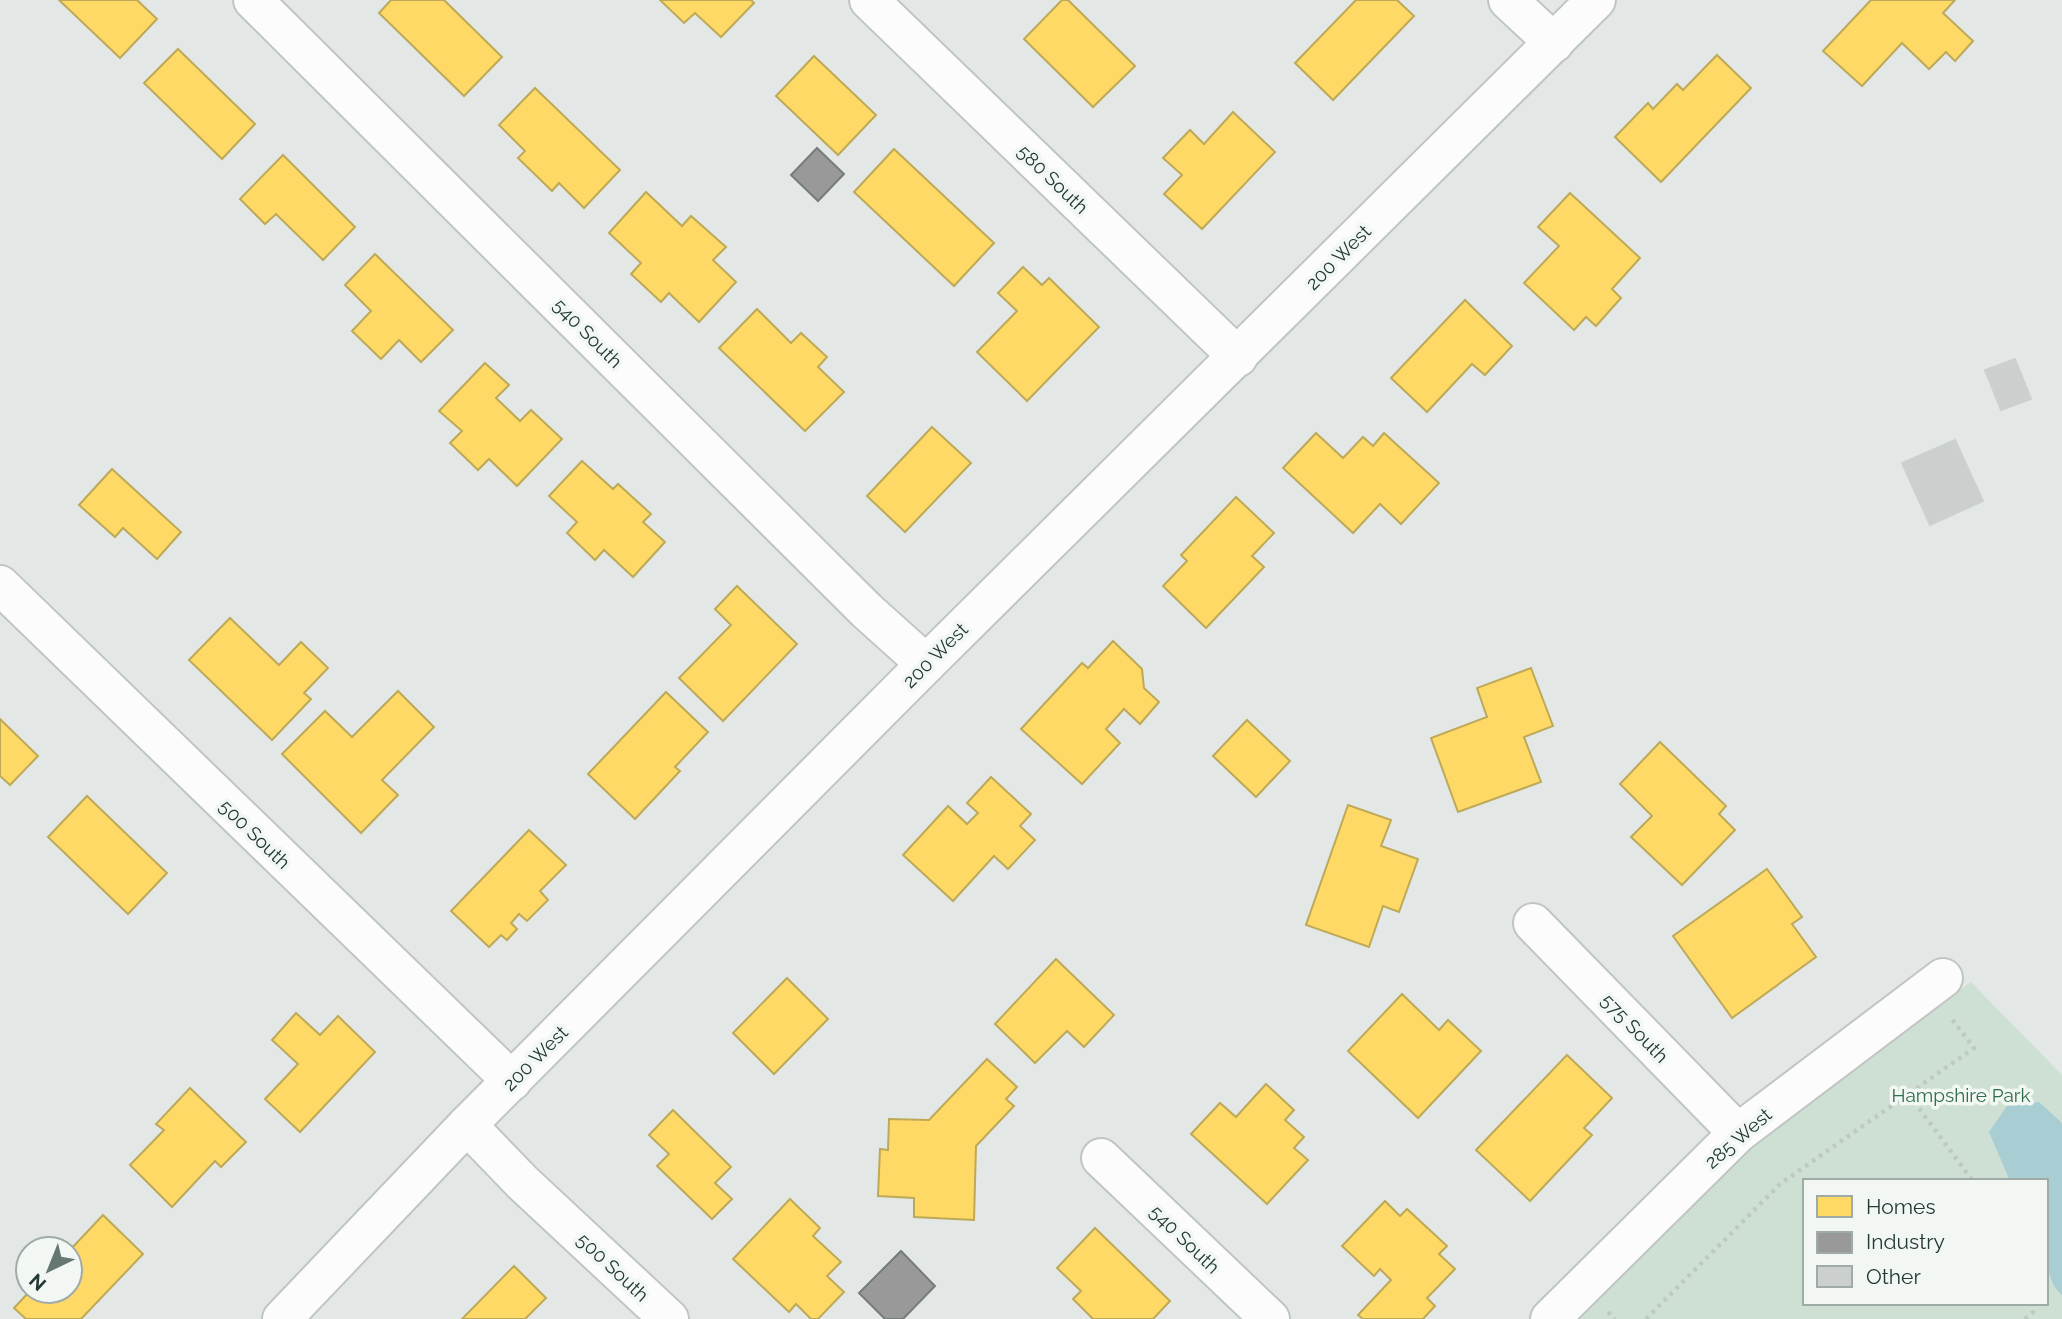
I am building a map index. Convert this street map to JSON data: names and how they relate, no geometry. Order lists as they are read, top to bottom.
{
  "streets": {
    "street": [
      "580 South",
      "200 West",
      "540 South",
      "500 South",
      "575 South",
      "285 West"
    ]
  },
  "crossings": [
    ["580 South", "200 West"],
    ["200 West", "540 South"],
    ["200 West", "500 South"],
    ["575 South", "285 West"]
  ],
  "parks": ["Hampshire Park"],
  "legend": ["Homes", "Industry", "Other"],
  "north": "bottom left"
}
